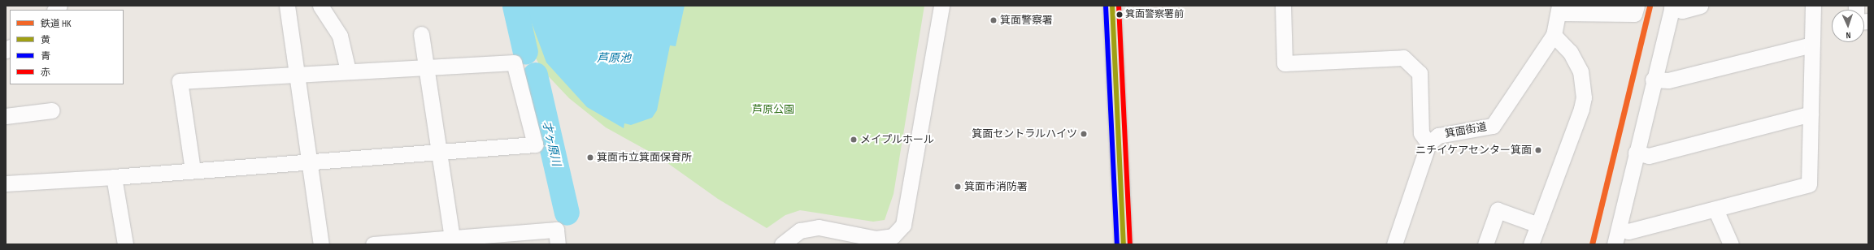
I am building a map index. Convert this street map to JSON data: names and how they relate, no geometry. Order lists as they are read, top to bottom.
{
  "streets": {
    "street": ["箕面街道"]
  },
  "water": ["芦原池", "才ヶ原川"],
  "parks": ["芦原公園"],
  "places": [
    "箕面警察署前",
    "箕面警察署",
    "箕面セントラルハイツ",
    "メイプルホール",
    "ニチイケアセンター箕面",
    "箕面市立箕面保育所",
    "箕面市消防署"
  ],
  "lines": [
    "rail line HK",
    "transit line 黄",
    "transit line 青",
    "transit line 赤"
  ],
  "legend": [
    "鉄道 HK",
    "黄",
    "青",
    "赤"
  ],
  "north": "bottom"
}
